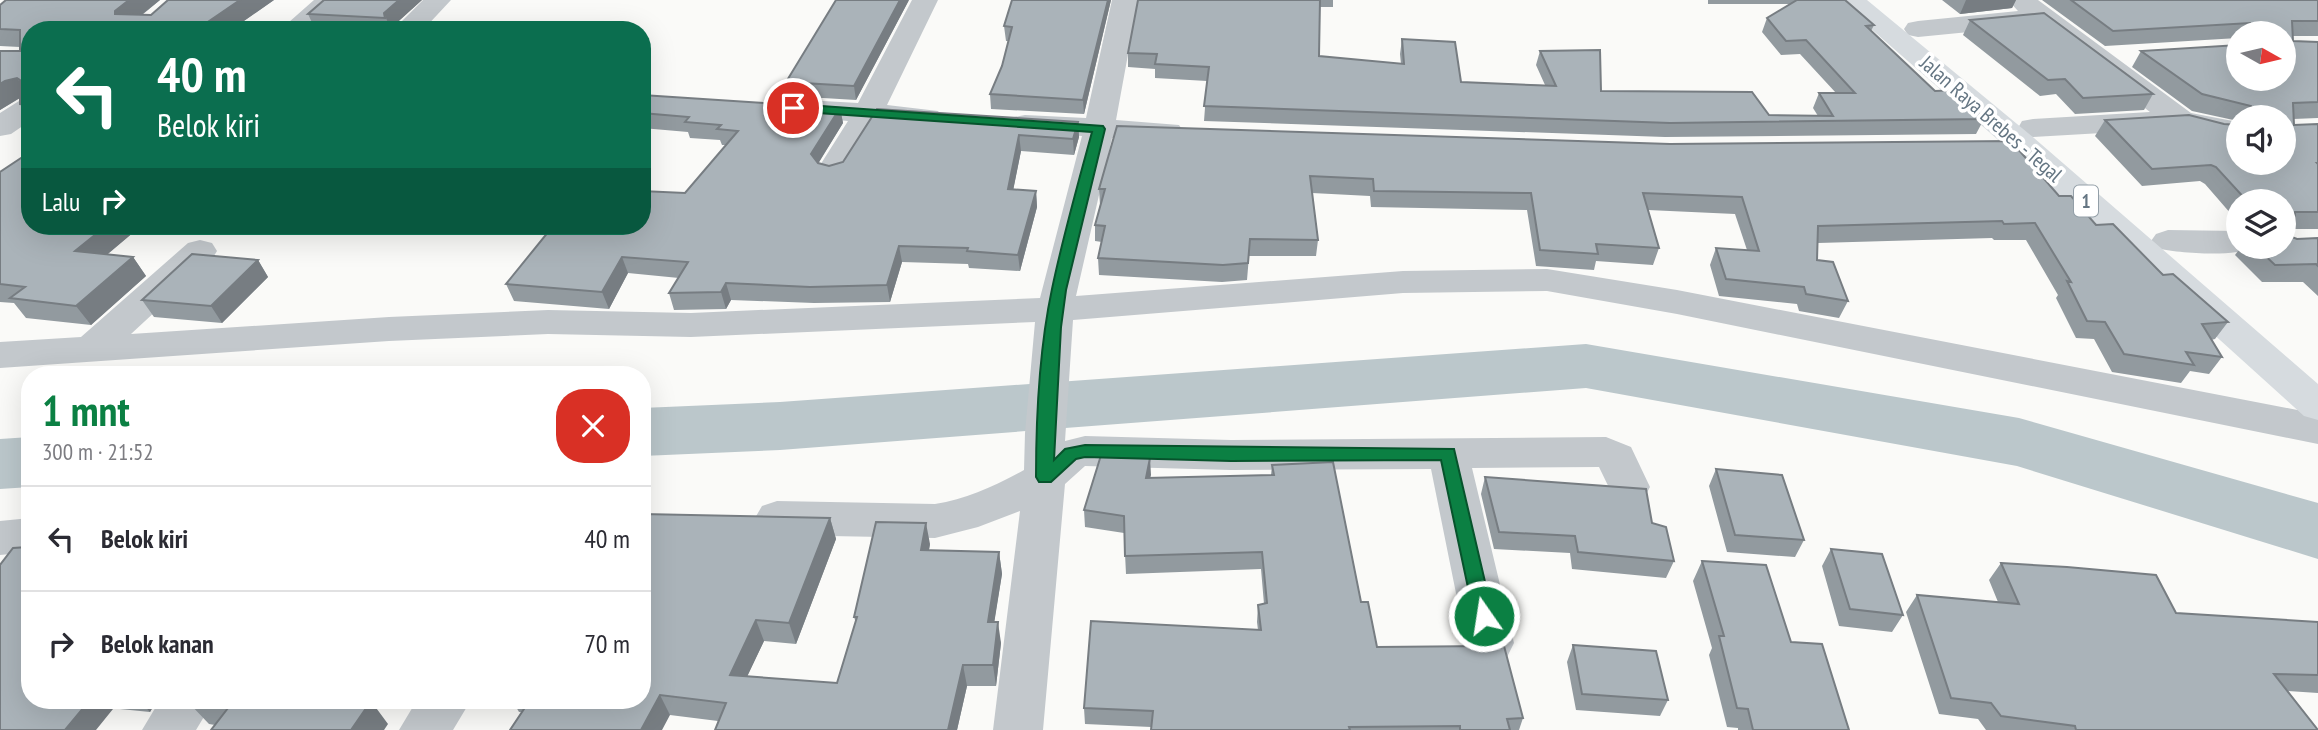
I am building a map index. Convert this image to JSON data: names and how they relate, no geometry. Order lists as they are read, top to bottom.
{
  "streets": {
    "highway": ["Jalan Raya Brebes - Tegal", "1"]
  },
  "north": "right",
  "page": {
    "turn": ["40 m", "Belok kiri"],
    "then": "Lalu",
    "heading": ["1 mnt", "300 m · 21:52"],
    "list": [
      {
        "name": "Belok kiri",
        "value": "40 m"
      },
      {
        "name": "Belok kanan",
        "value": "70 m"
      }
    ]
  }
}
